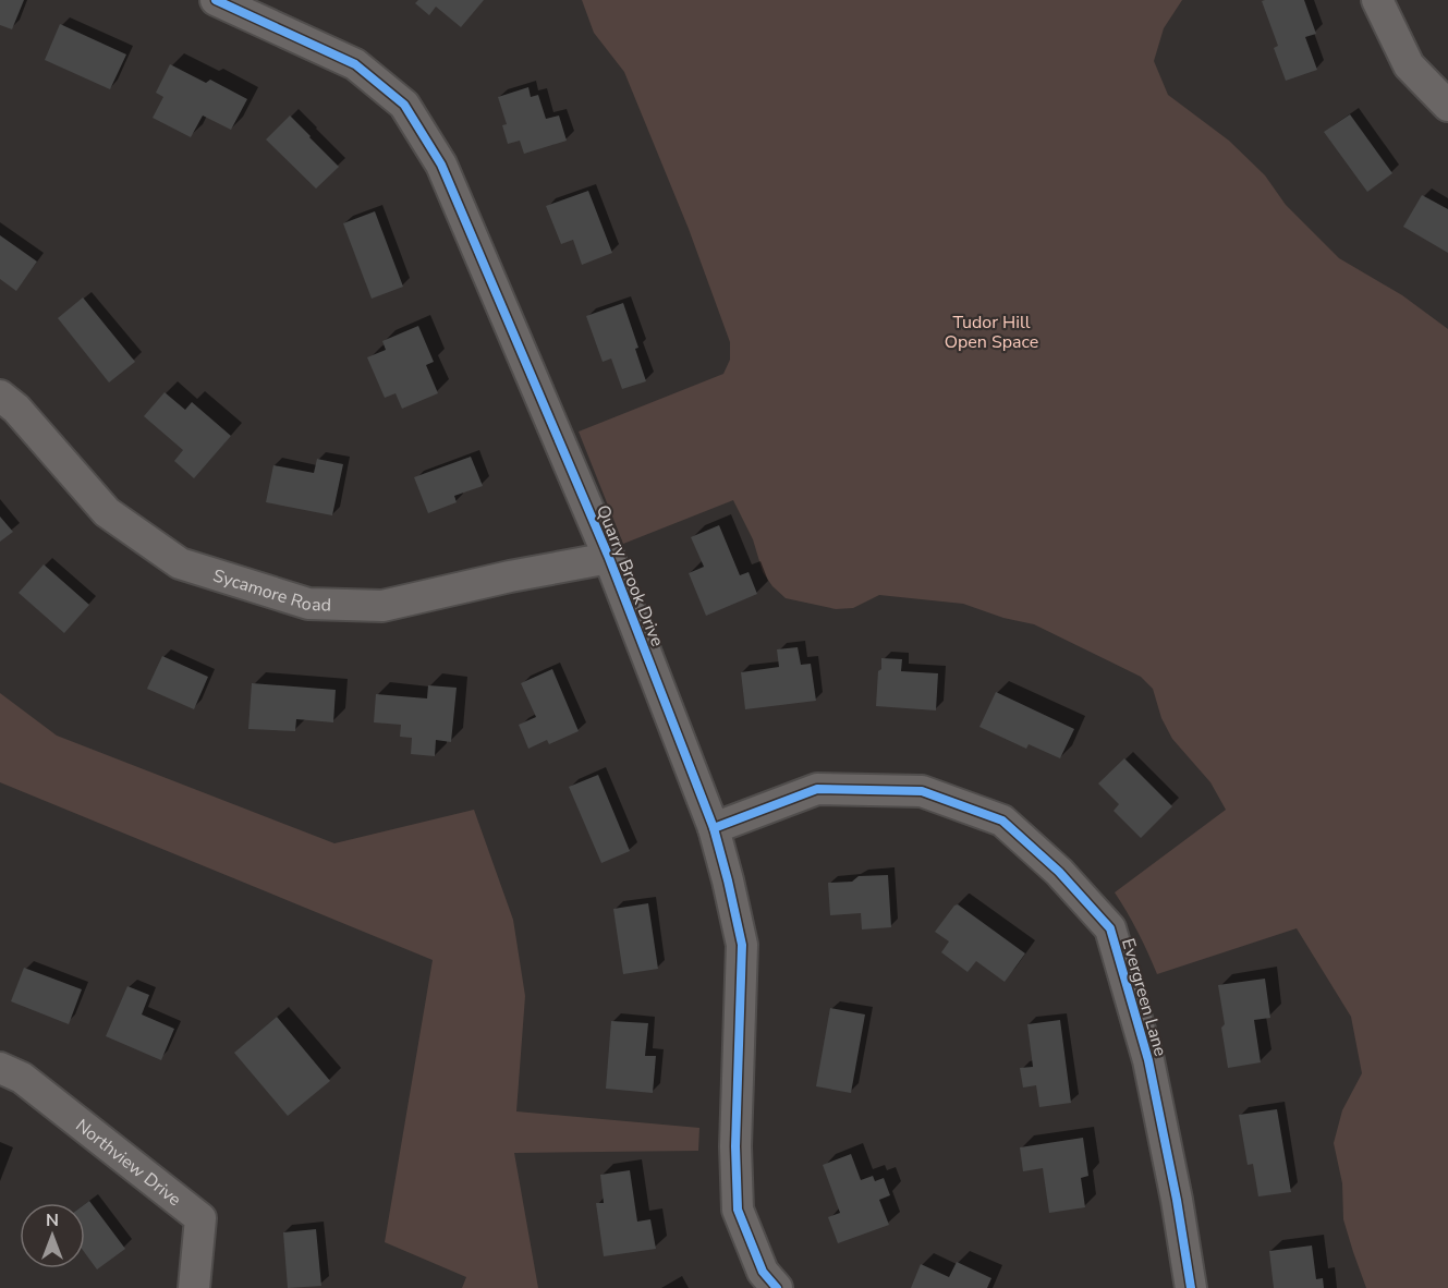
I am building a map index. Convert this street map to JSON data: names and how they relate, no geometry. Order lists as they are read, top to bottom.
{
  "streets": {
    "street": [
      "Quarry Brook Drive",
      "Sycamore Road",
      "Evergreen Lane",
      "Northview Drive"
    ]
  },
  "crossings": [
    ["Quarry Brook Drive", "Sycamore Road"],
    ["Quarry Brook Drive", "Evergreen Lane"]
  ],
  "parks": ["Tudor Hill Open Space"],
  "north": "top"
}
